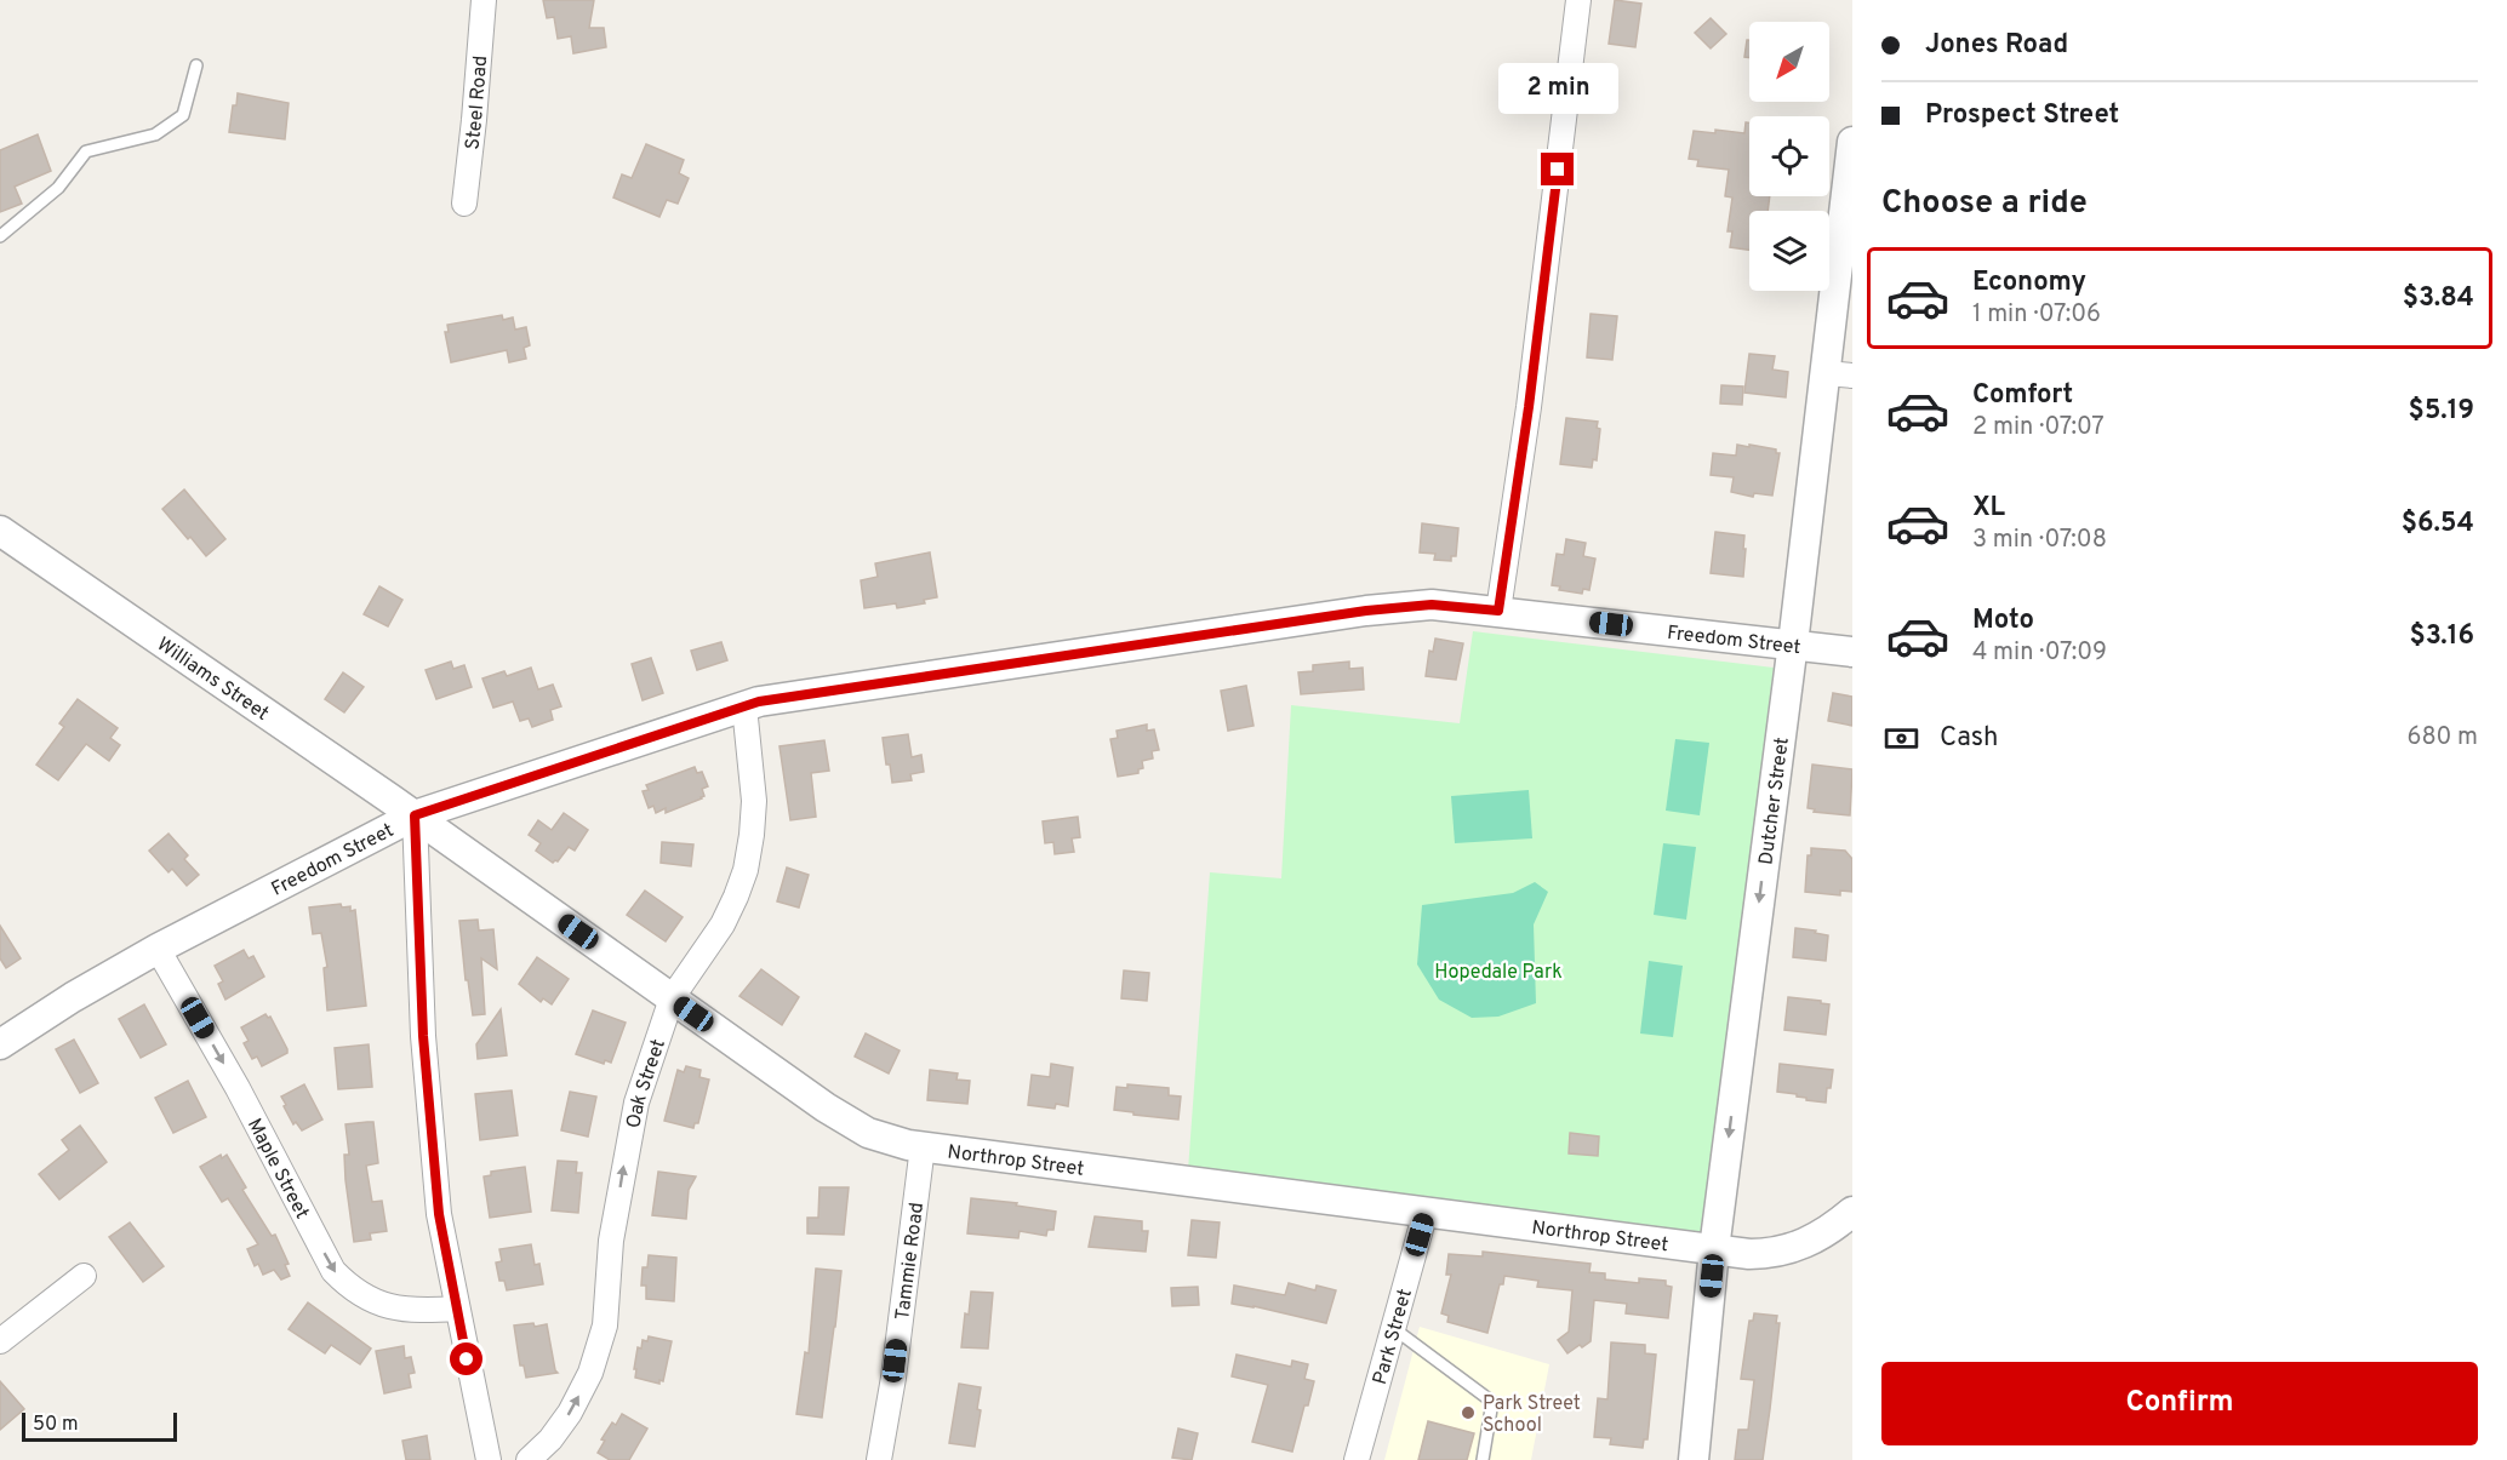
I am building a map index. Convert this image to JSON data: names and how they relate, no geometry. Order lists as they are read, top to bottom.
{
  "streets": {
    "street": [
      "Steel Road",
      "Freedom Street",
      "Williams Street",
      "Dutcher Street",
      "Oak Street",
      "Northrop Street",
      "Maple Street",
      "Tammie Road",
      "Park Street"
    ]
  },
  "crossings": [
    ["Freedom Street", "Williams Street"],
    ["Freedom Street", "Dutcher Street"],
    ["Freedom Street", "Oak Street"],
    ["Freedom Street", "Northrop Street"],
    ["Freedom Street", "Maple Street"],
    ["Williams Street", "Northrop Street"],
    ["Dutcher Street", "Northrop Street"],
    ["Oak Street", "Northrop Street"],
    ["Northrop Street", "Tammie Road"],
    ["Northrop Street", "Park Street"]
  ],
  "one_way": ["Dutcher Street", "Maple Street"],
  "parks": ["Hopedale Park"],
  "places": ["Park Street School"],
  "scale_bar": "50 m",
  "north": "bottom left",
  "page": {
    "banner": ["Jones Road", "Prospect Street"],
    "bubble": "2 min",
    "heading": "Choose a ride",
    "list": [
      {
        "name": "Economy",
        "note": "1 min · 07:06",
        "value": "$3.84"
      },
      {
        "name": "Comfort",
        "note": "2 min · 07:07",
        "value": "$5.19"
      },
      {
        "name": "XL",
        "note": "3 min · 07:08",
        "value": "$6.54"
      },
      {
        "name": "Moto",
        "note": "4 min · 07:09",
        "value": "$3.16"
      }
    ],
    "pay": ["Cash", "680 m"],
    "buttons": "Confirm",
    "scale": "50 m"
  }
}
